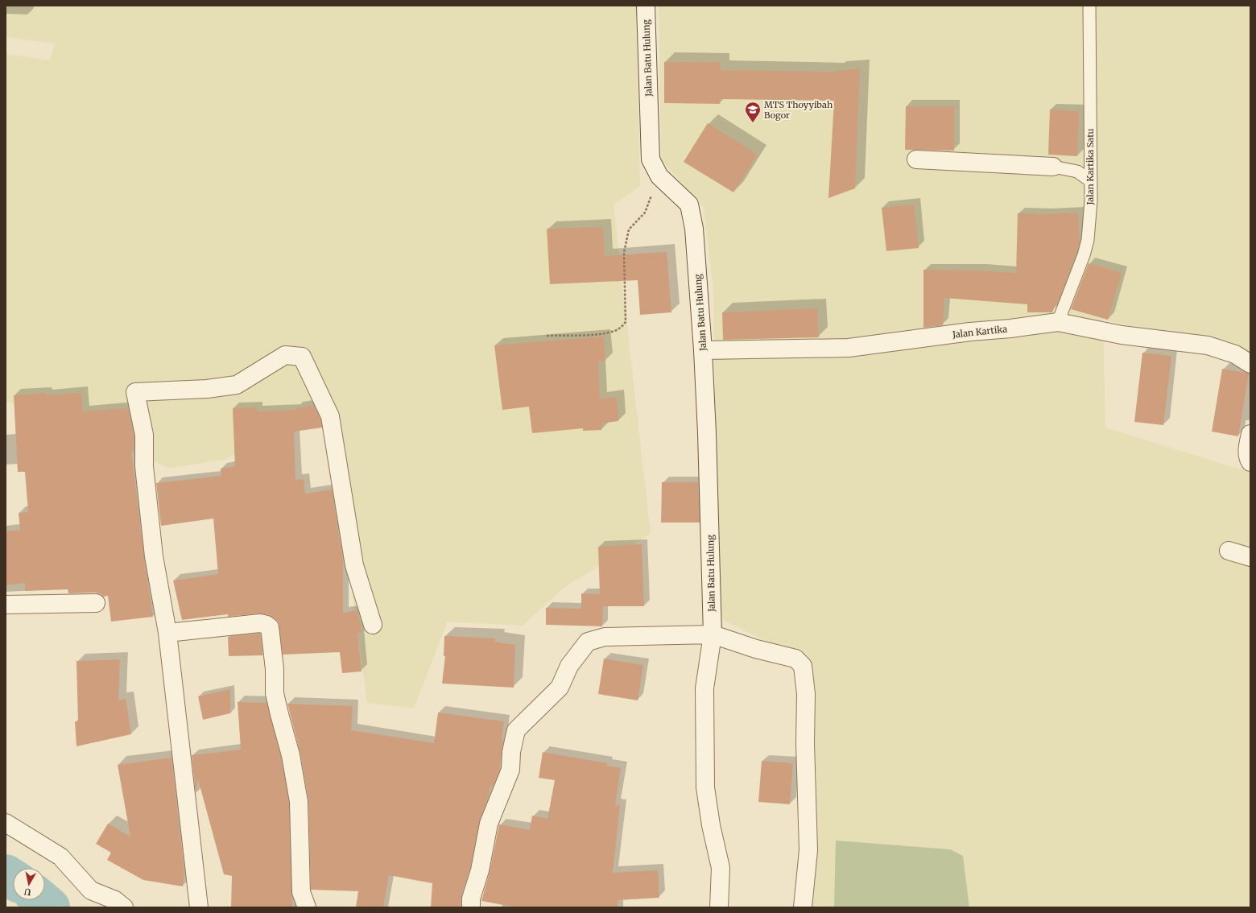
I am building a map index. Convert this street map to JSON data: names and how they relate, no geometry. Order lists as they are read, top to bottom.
{
  "streets": {
    "street": ["Jalan Batu Hulung", "Jalan Kartika"],
    "lane": ["Jalan Kartika Satu"]
  },
  "crossings": [
    ["Jalan Batu Hulung", "Jalan Kartika"],
    ["Jalan Kartika Satu", "Jalan Kartika"]
  ],
  "places": {
    "school or university": ["MTS Thoyyibah Bogor"]
  },
  "north": "bottom"
}
